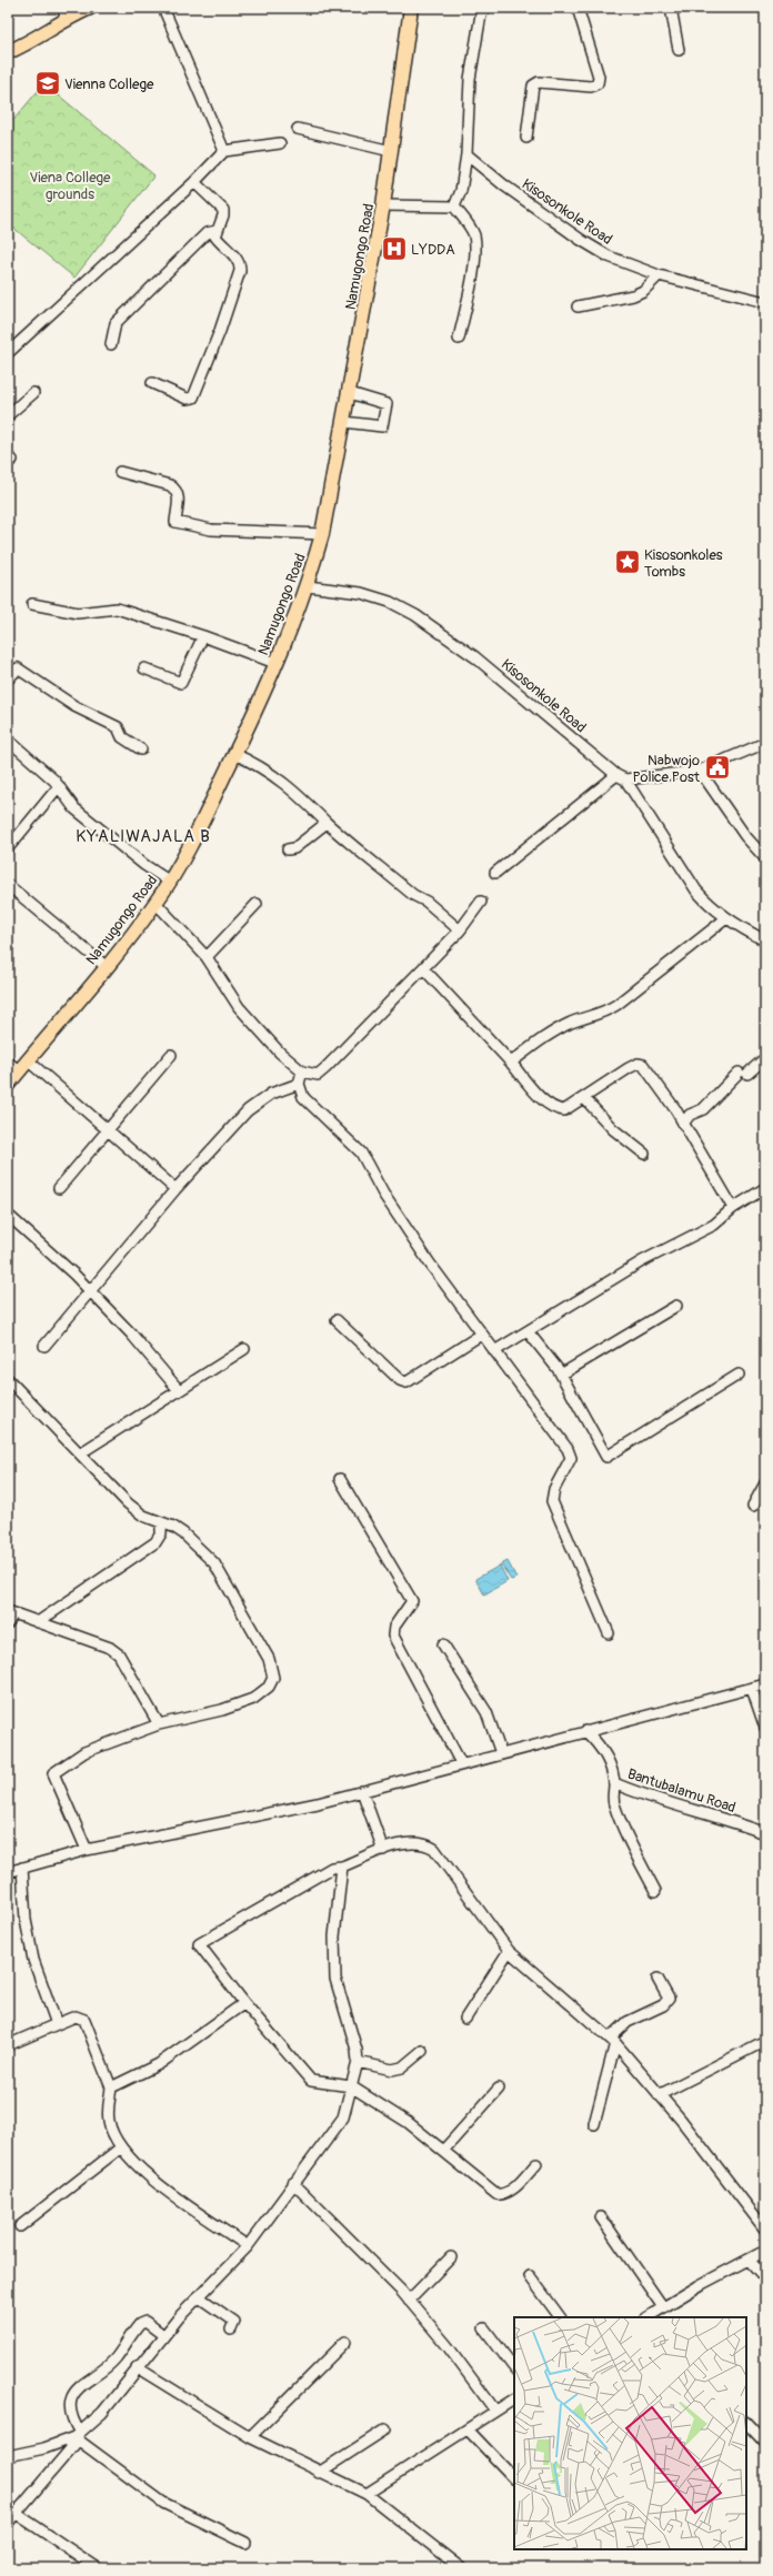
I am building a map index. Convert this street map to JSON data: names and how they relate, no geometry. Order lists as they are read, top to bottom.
{
  "streets": {
    "main road": ["Namugongo Road"],
    "street": ["Kisosonkole Road", "Bantubalamu Road"]
  },
  "crossings": [
    ["Kisosonkole Road", "Namugongo Road"]
  ],
  "districts": ["KYALIWAJALA B"],
  "parks": ["Viena College grounds"],
  "places": {
    "school or university": ["Vienna College"],
    "hospital": ["LYDDA"],
    "place": ["Kisosonkoles Tombs"],
    "public building": ["Nabwojo Police Post"]
  }
}
